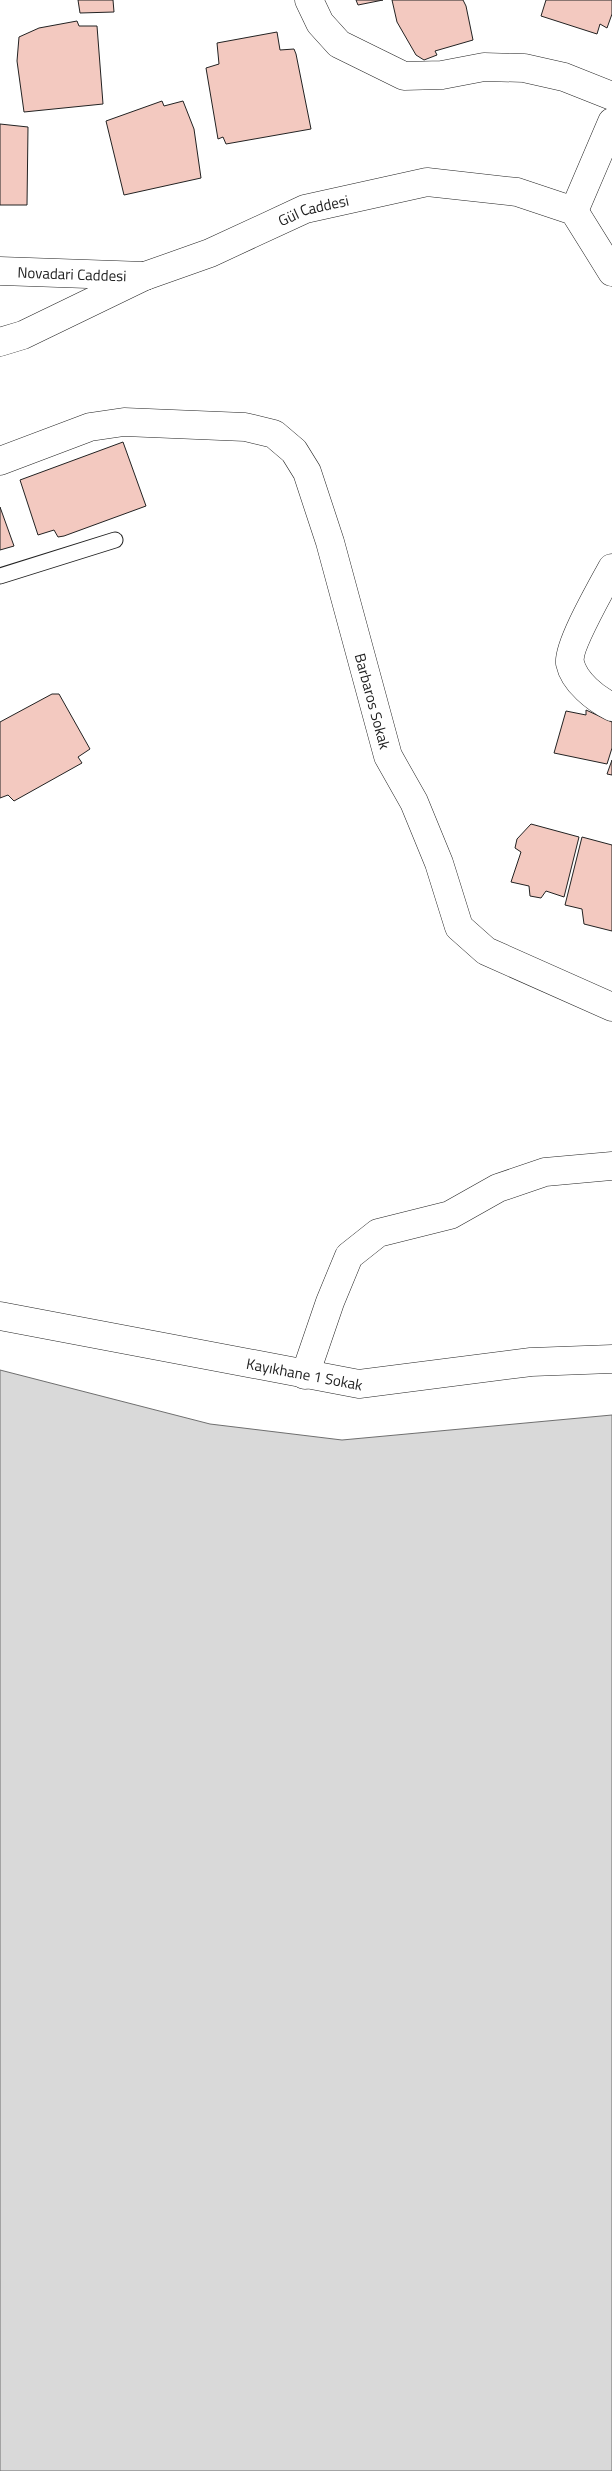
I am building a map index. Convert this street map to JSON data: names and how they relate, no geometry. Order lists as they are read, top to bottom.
{
  "streets": {
    "street": [
      "Gül Caddesi",
      "Novadari Caddesi",
      "Barbaros Sokak",
      "Kayıkhane 1 Sokak"
    ]
  },
  "crossings": [
    ["Gül Caddesi", "Novadari Caddesi"]
  ]
}
